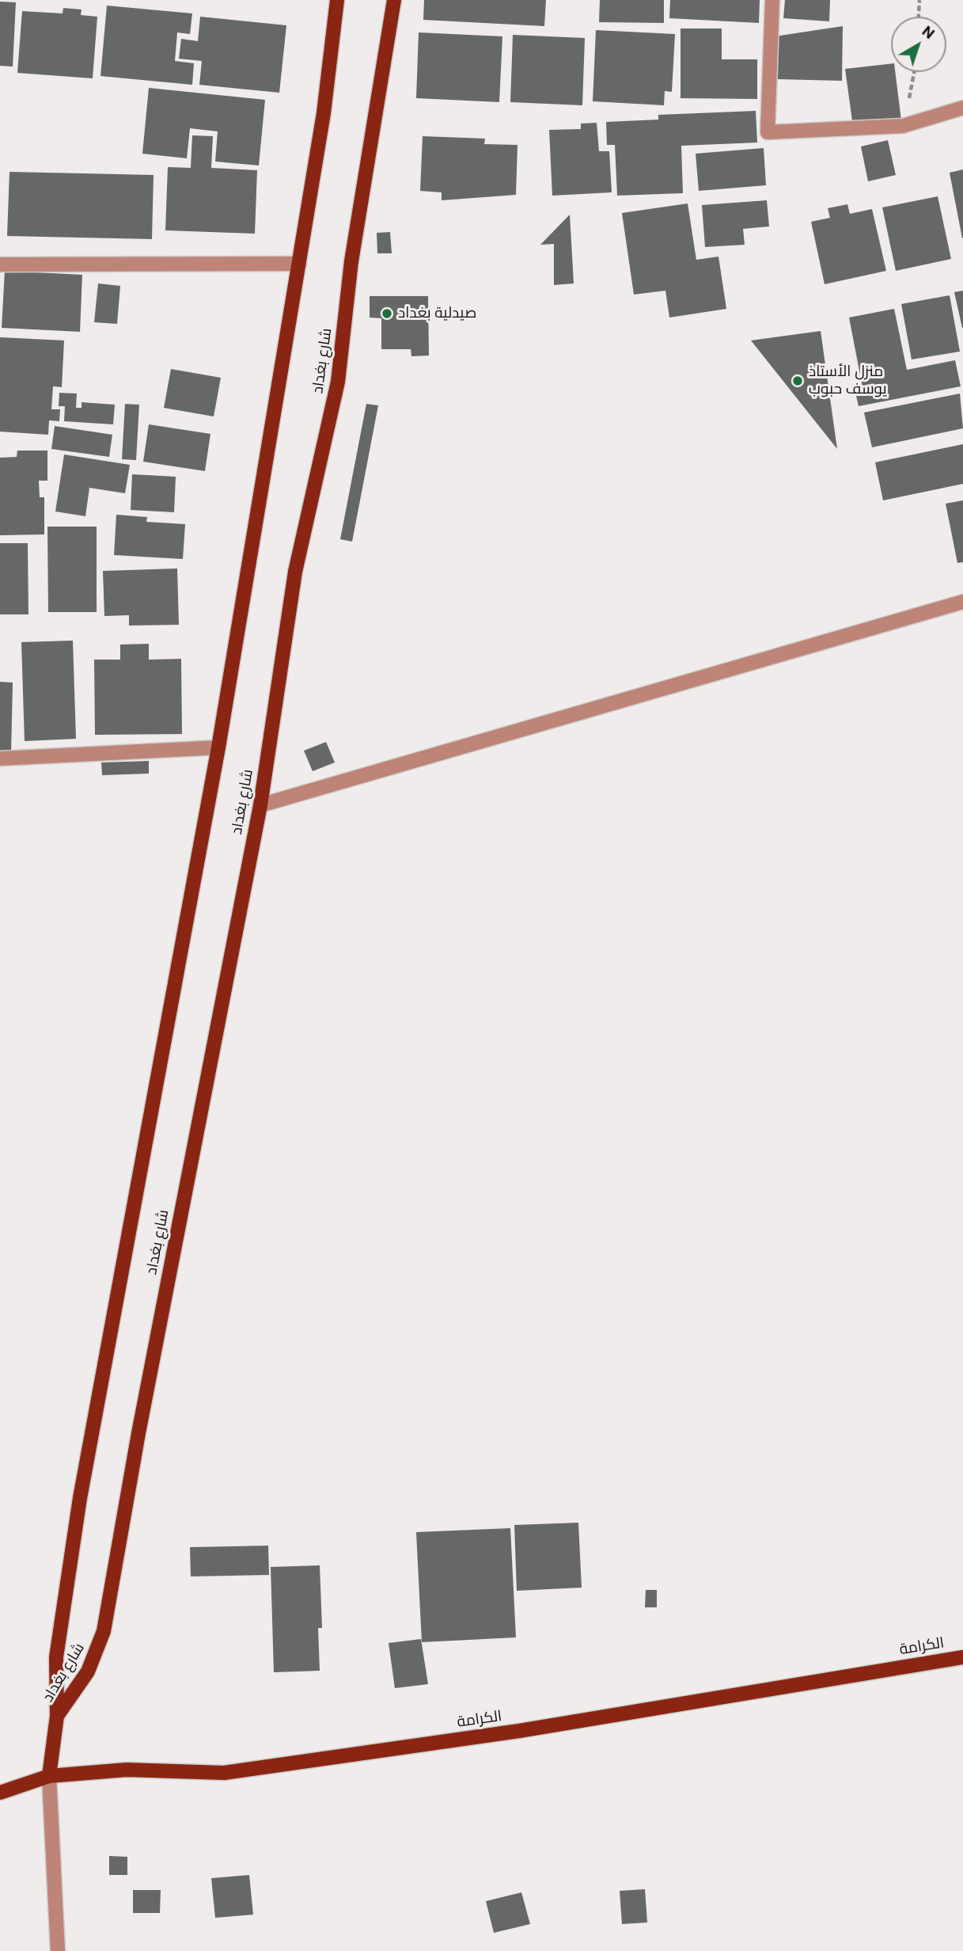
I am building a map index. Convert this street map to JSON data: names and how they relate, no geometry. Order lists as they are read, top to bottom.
{
  "streets": {
    "main road": ["شارع بغداد", "الكرامة"]
  },
  "places": ["صيدلية بغداد", "منزل الأستاذ يوسف حبوب"],
  "north": "top right"
}
